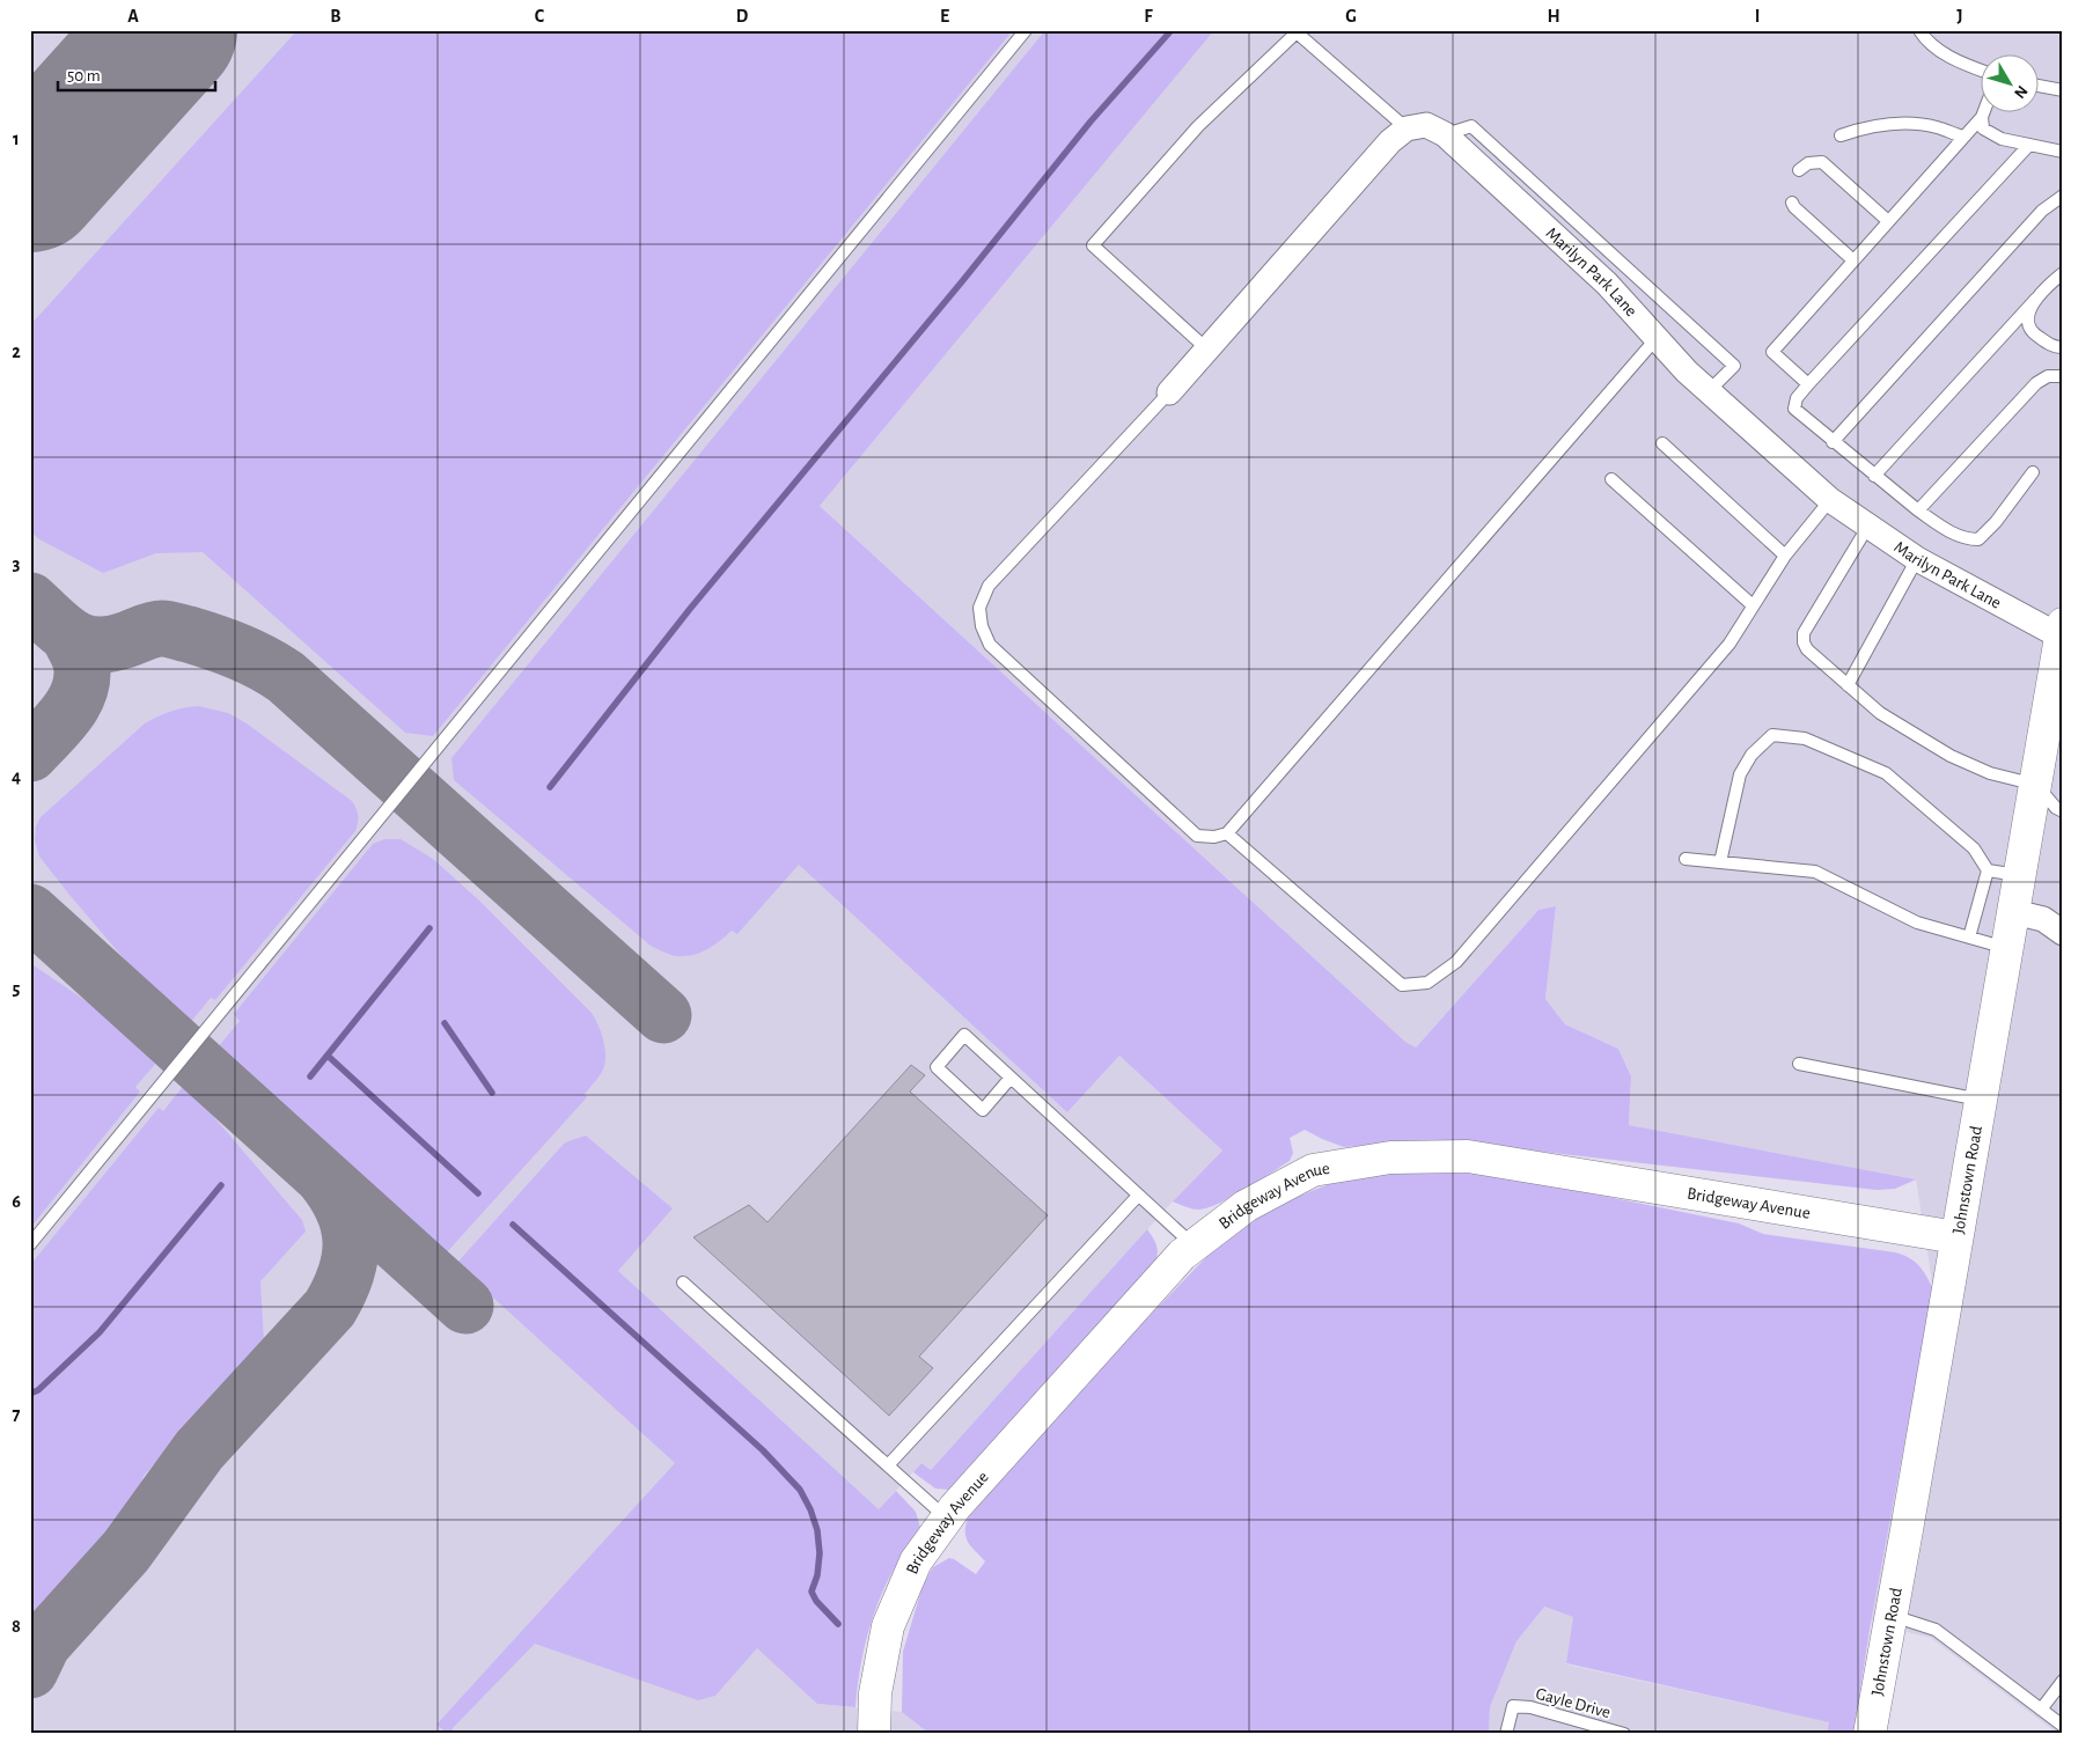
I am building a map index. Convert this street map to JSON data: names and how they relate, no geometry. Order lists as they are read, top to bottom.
{
  "streets": {
    "street": ["Marilyn Park Lane", "Johnstown Road", "Bridgeway Avenue"],
    "lane": ["Gayle Drive"]
  },
  "crossings": [
    ["Marilyn Park Lane", "Johnstown Road"],
    ["Johnstown Road", "Bridgeway Avenue"]
  ],
  "scale_bar": "50 m",
  "north": "bottom right",
  "grid": {
    "columns": [
      "A",
      "B",
      "C",
      "D",
      "E",
      "F",
      "G",
      "H",
      "I",
      "J"
    ],
    "rows": [
      "1",
      "2",
      "3",
      "4",
      "5",
      "6",
      "7",
      "8"
    ]
  }
}
